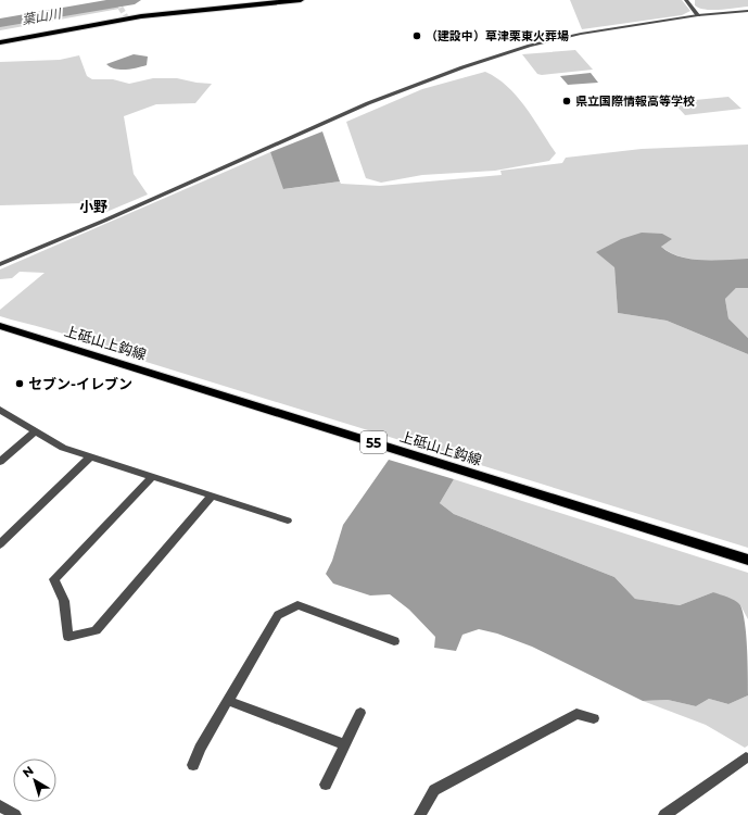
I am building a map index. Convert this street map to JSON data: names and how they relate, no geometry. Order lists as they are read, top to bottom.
{
  "streets": {
    "main road": ["上砥山上鈎線", "55"]
  },
  "districts": ["小野"],
  "water": ["葉山川"],
  "places": ["（建設中）草津栗東火葬場", "県立国際情報高等学校", "セブン-イレブン"],
  "north": "top left"
}
